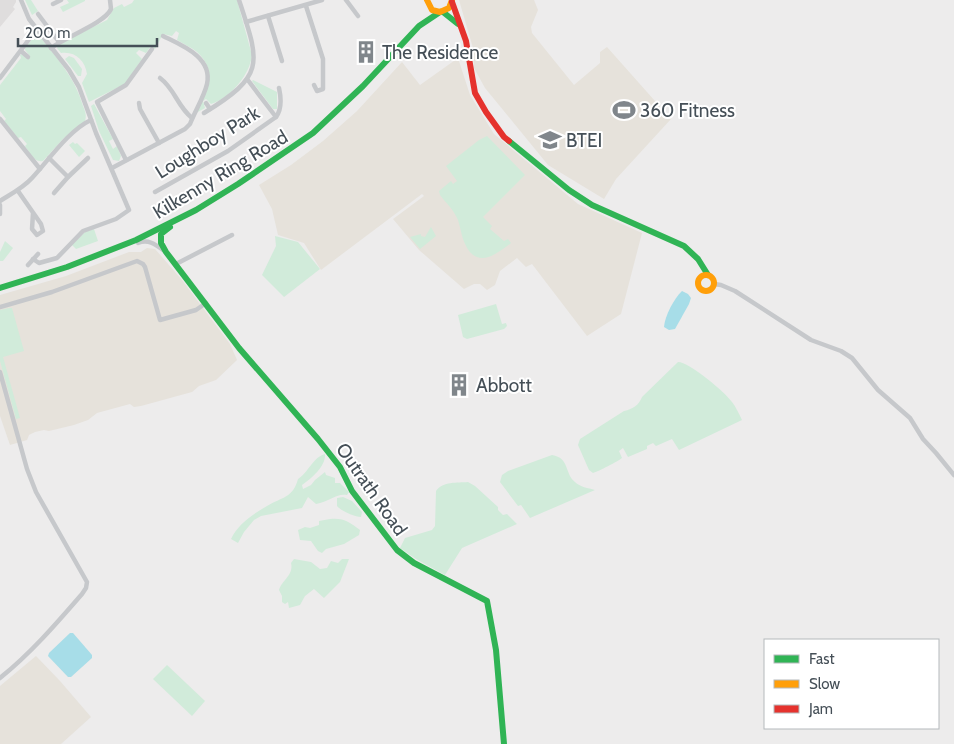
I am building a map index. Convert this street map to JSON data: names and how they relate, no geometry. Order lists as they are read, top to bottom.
{
  "streets": {
    "main road": ["Kilkenny Ring Road", "Outrath Road"],
    "street": ["Loughboy Park"]
  },
  "crossings": [
    ["Kilkenny Ring Road", "Outrath Road"]
  ],
  "places": {
    "building": ["The Residence", "Abbott"],
    "sports": ["360 Fitness"],
    "school or university": ["BTEI"]
  },
  "legend": ["Fast", "Slow", "Jam"],
  "scale_bar": "200 m"
}
